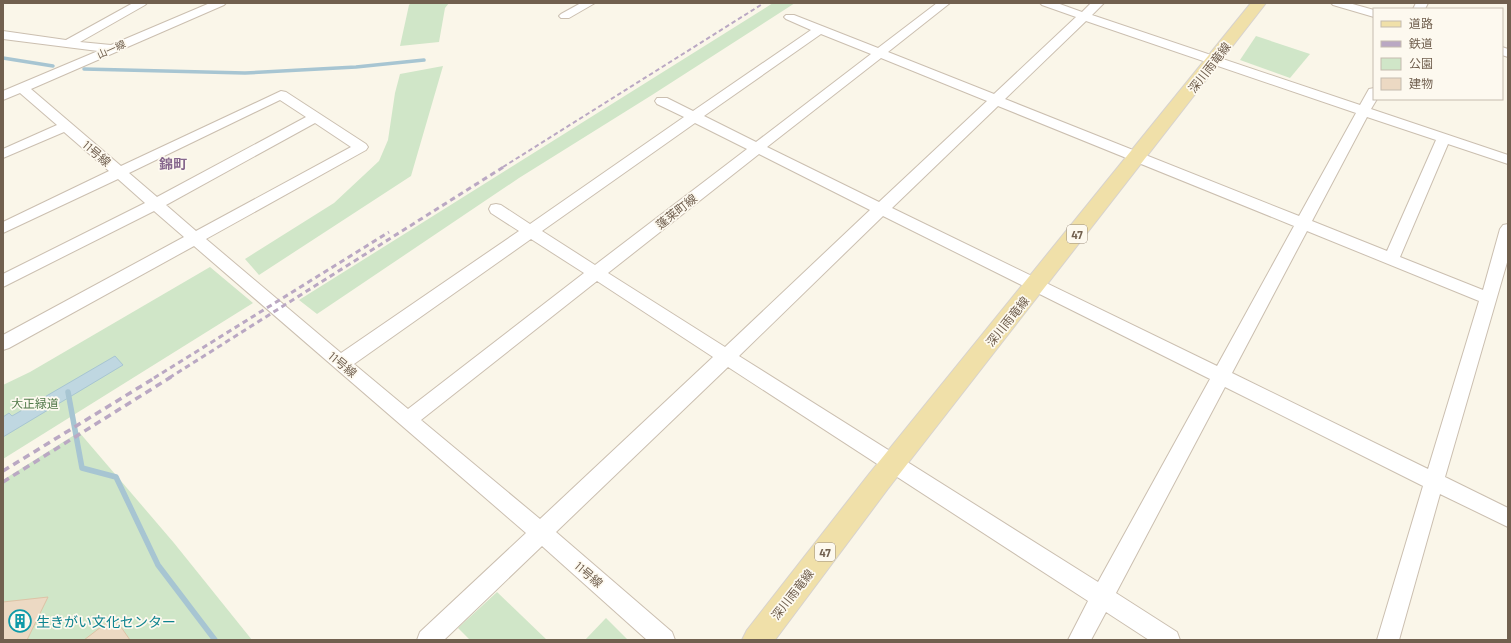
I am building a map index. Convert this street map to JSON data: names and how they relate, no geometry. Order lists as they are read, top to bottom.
{
  "streets": {
    "main road": ["深川雨竜線", "47"],
    "street": ["山一線", "11号線", "蓬莱町線"]
  },
  "crossings": [
    ["山一線", "11号線"],
    ["11号線", "蓬莱町線"]
  ],
  "districts": ["錦町"],
  "parks": ["大正緑道"],
  "places": {
    "building": ["生きがい文化センター"]
  },
  "legend": [
    "道路",
    "鉄道",
    "公園",
    "建物"
  ]
}
